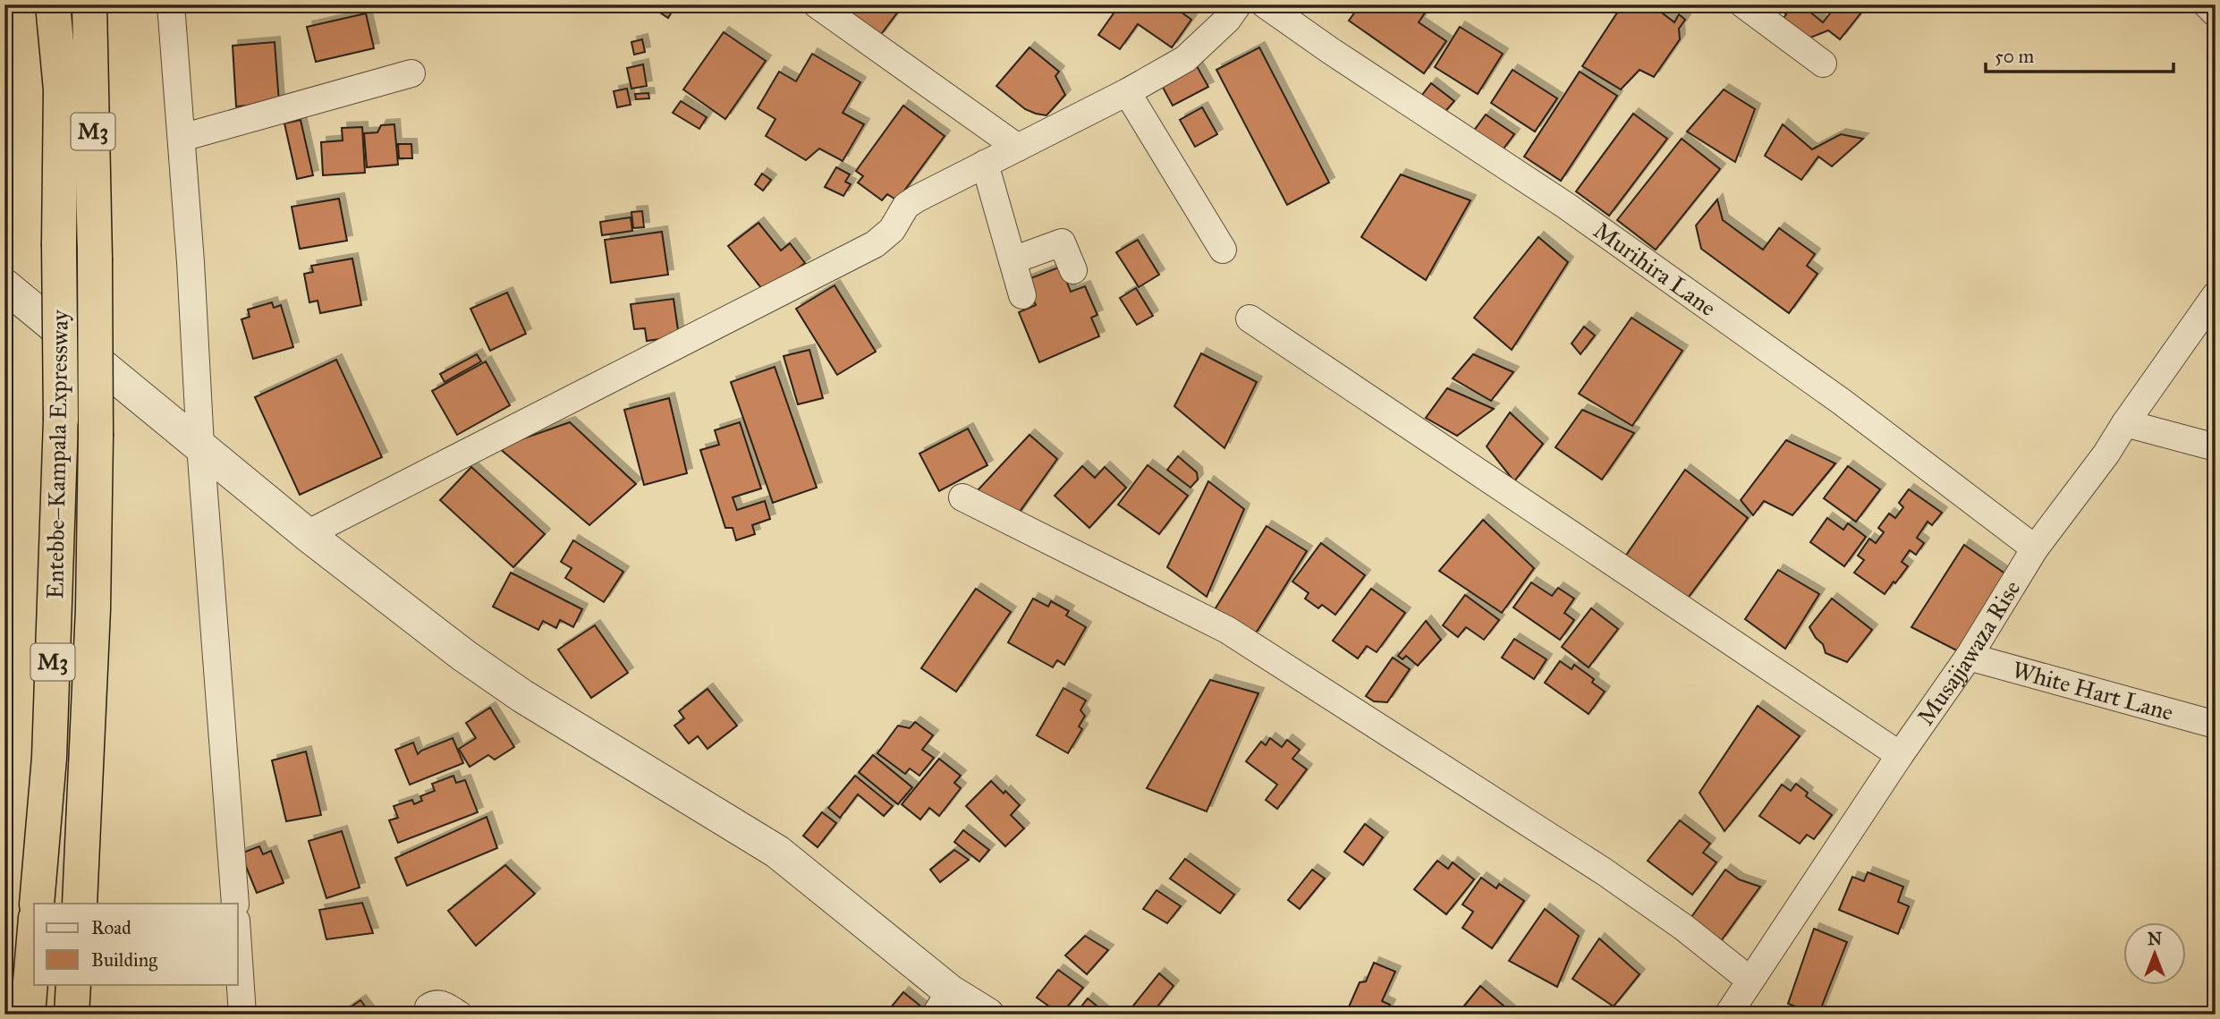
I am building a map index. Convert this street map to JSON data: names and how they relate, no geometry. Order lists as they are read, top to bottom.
{
  "streets": {
    "highway": ["M3", "Entebbe–Kampala Expressway"],
    "street": ["Murihira Lane", "Musajjawaza Rise", "White Hart Lane"]
  },
  "crossings": [
    ["Murihira Lane", "Musajjawaza Rise"],
    ["Musajjawaza Rise", "White Hart Lane"]
  ],
  "legend": ["Road", "Building"],
  "scale_bar": "50 m",
  "north": "top"
}
